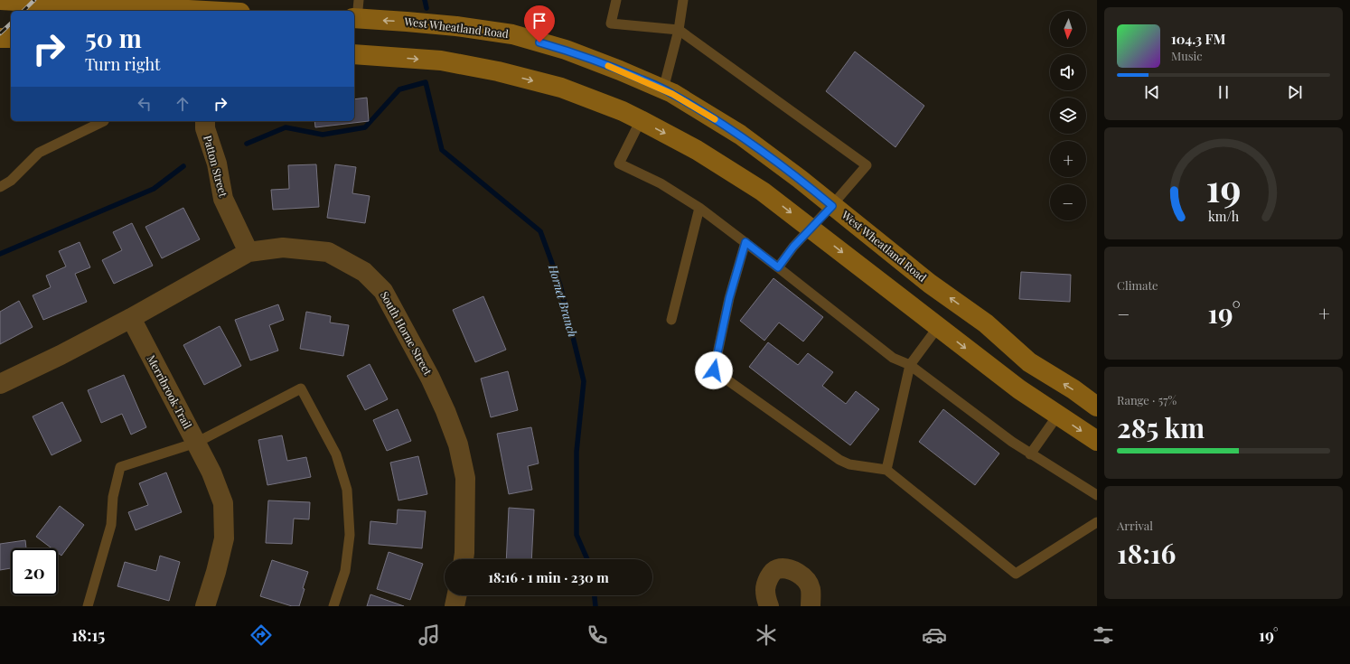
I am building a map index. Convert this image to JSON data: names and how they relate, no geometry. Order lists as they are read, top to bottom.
{
  "streets": {
    "main road": ["West Wheatland Road"],
    "street": ["Patton Street", "South Horne Street", "Merribrook Trail"]
  },
  "crossings": [
    ["Patton Street", "South Horne Street"],
    ["South Horne Street", "Merribrook Trail"]
  ],
  "water": ["Hornet Branch"],
  "north": "bottom",
  "page": {
    "map_buttons": ["+", "−"],
    "turn": ["50 m", "Turn right"],
    "song": ["104.3 FM", "Music"],
    "tile": [
      "Climate",
      ["Range · 57%", "285 km"],
      ["Arrival", "18:16"]
    ],
    "heat": ["−", "19°", "+"],
    "limit": "20",
    "trip": "18:16 · 1 min · 230 m",
    "tabs": ["18:15", "19°"],
    "gauge": ["19", "km/h"]
  }
}
